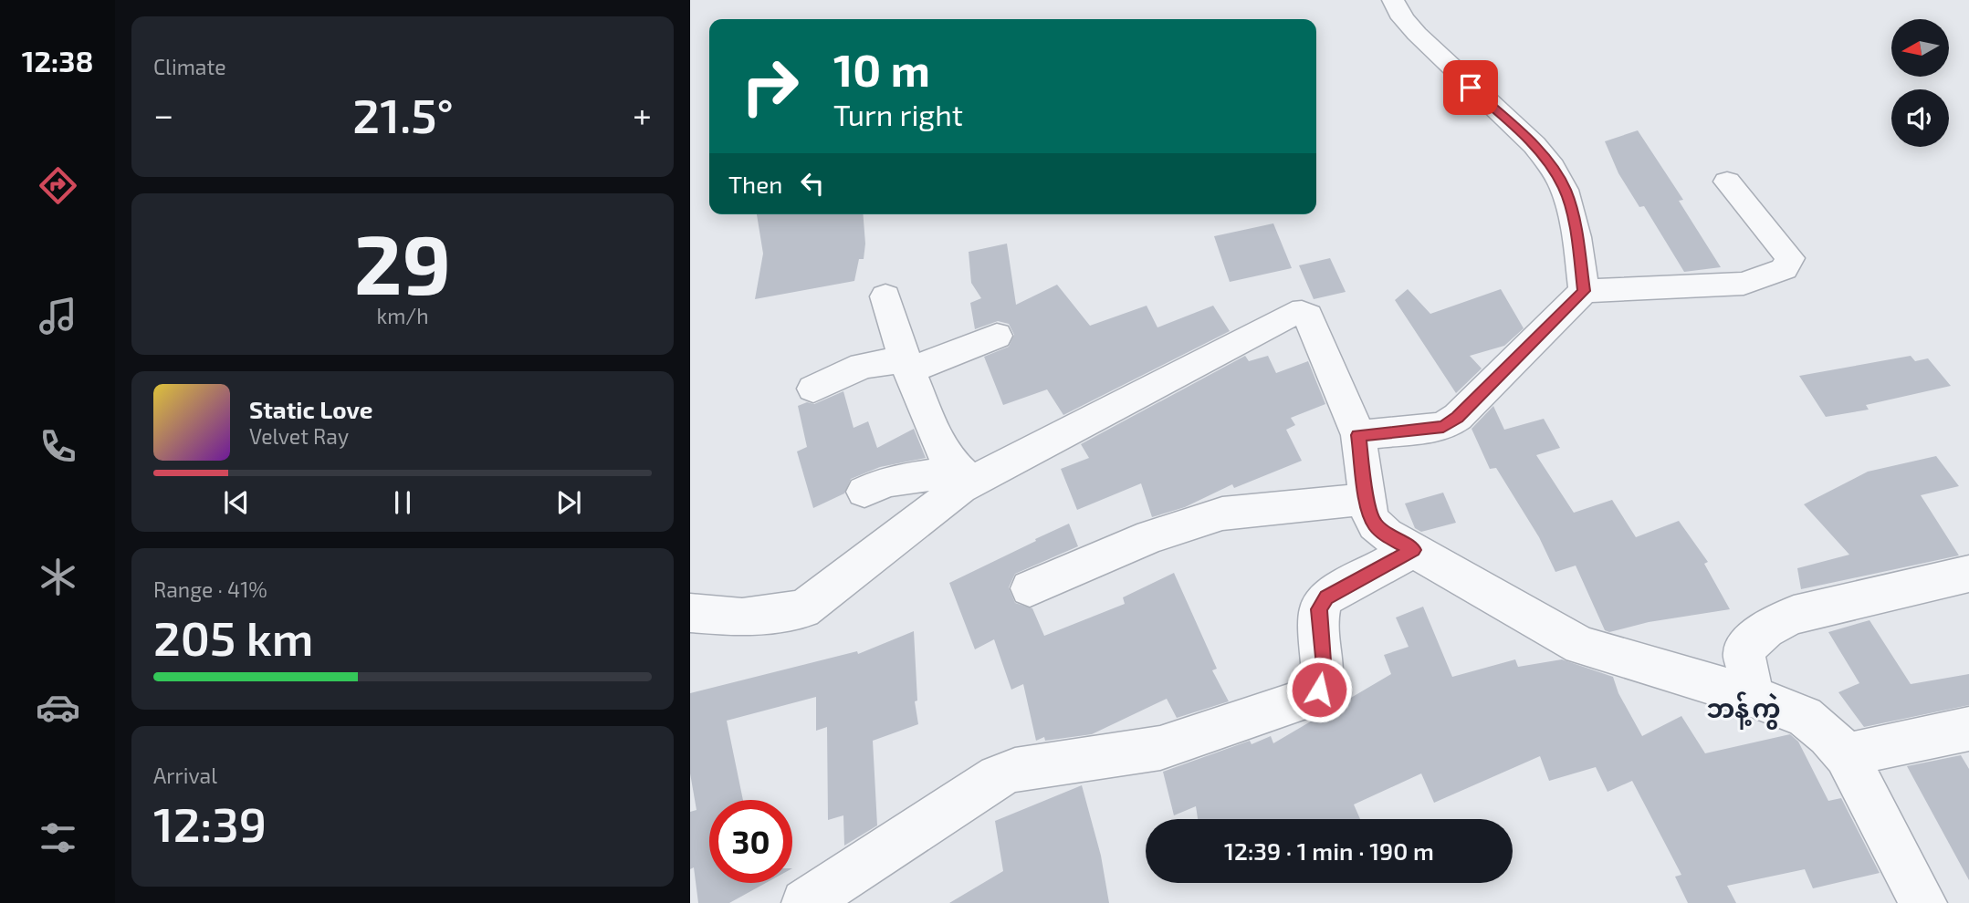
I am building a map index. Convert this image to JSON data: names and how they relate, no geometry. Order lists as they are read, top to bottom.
{
  "districts": ["ဘန့်ကွဲ"],
  "north": "left",
  "page": {
    "tabs": "12:38",
    "tile": [
      "Climate",
      ["29", "km/h"],
      ["Range · 41%", "205 km"],
      ["Arrival", "12:39"]
    ],
    "turn": ["10 m", "Turn right"],
    "heat": ["−", "21.5°", "+"],
    "then": "Then",
    "song": ["Static Love", "Velvet Ray"],
    "limit": "30",
    "trip": "12:39 · 1 min · 190 m"
  }
}
